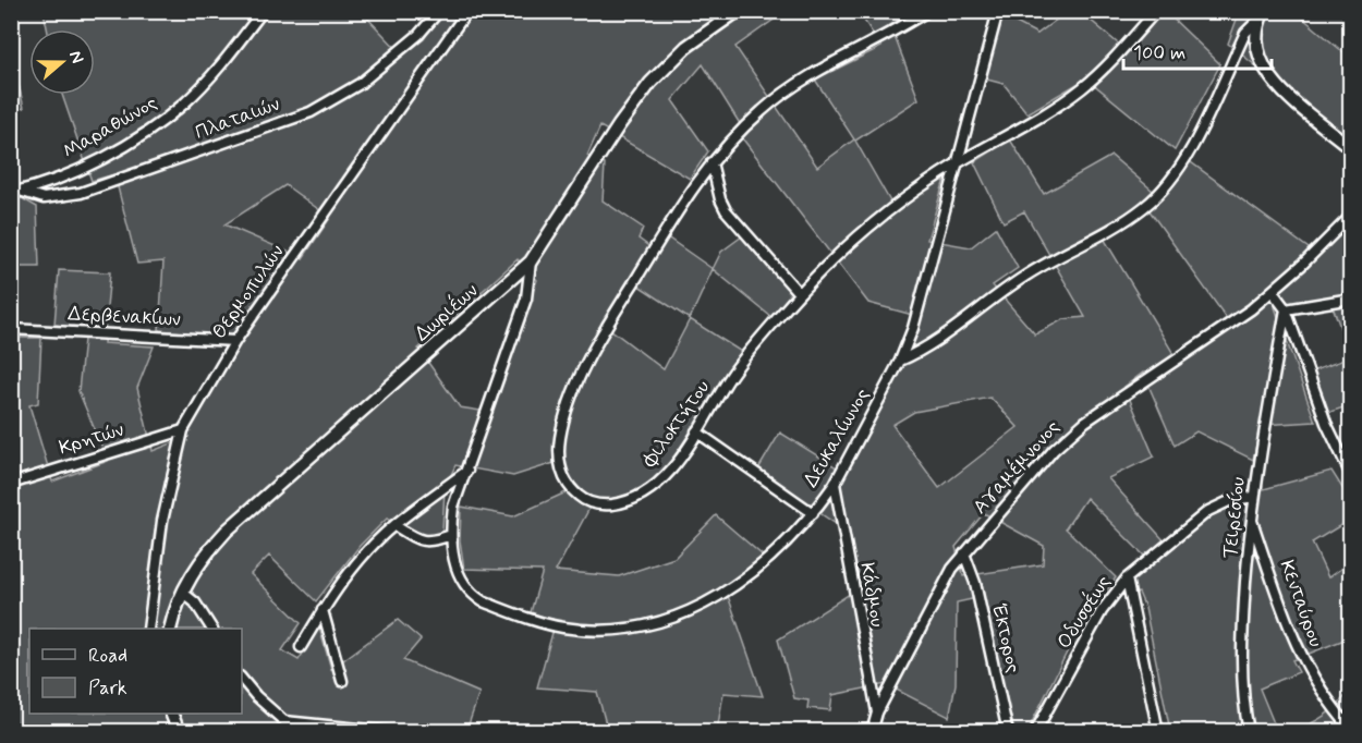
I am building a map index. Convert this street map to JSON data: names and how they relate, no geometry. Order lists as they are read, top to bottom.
{
  "streets": {
    "street": [
      "Πλαταιών",
      "Μαραθώνος",
      "Θερμοπυλών",
      "Δωριέων",
      "Δερβενακίων",
      "Φιλοκτήτου",
      "Δευκαλίωνος",
      "Κρητών",
      "Αγαμέμνονος",
      "Τειρεσίου",
      "Κάδμου",
      "Κενταύρου",
      "Οδυσσέως",
      "Έκτορος"
    ]
  },
  "crossings": [
    ["Πλαταιών", "Μαραθώνος"],
    ["Θερμοπυλών", "Δερβενακίων"],
    ["Θερμοπυλών", "Κρητών"],
    ["Δωριέων", "Δευκαλίωνος"],
    ["Φιλοκτήτου", "Δευκαλίωνος"],
    ["Δευκαλίωνος", "Κάδμου"],
    ["Αγαμέμνονος", "Κάδμου"],
    ["Αγαμέμνονος", "Έκτορος"],
    ["Τειρεσίου", "Κενταύρου"],
    ["Τειρεσίου", "Οδυσσέως"]
  ],
  "legend": ["Road", "Park"],
  "scale_bar": "100 m",
  "north": "right"
}
